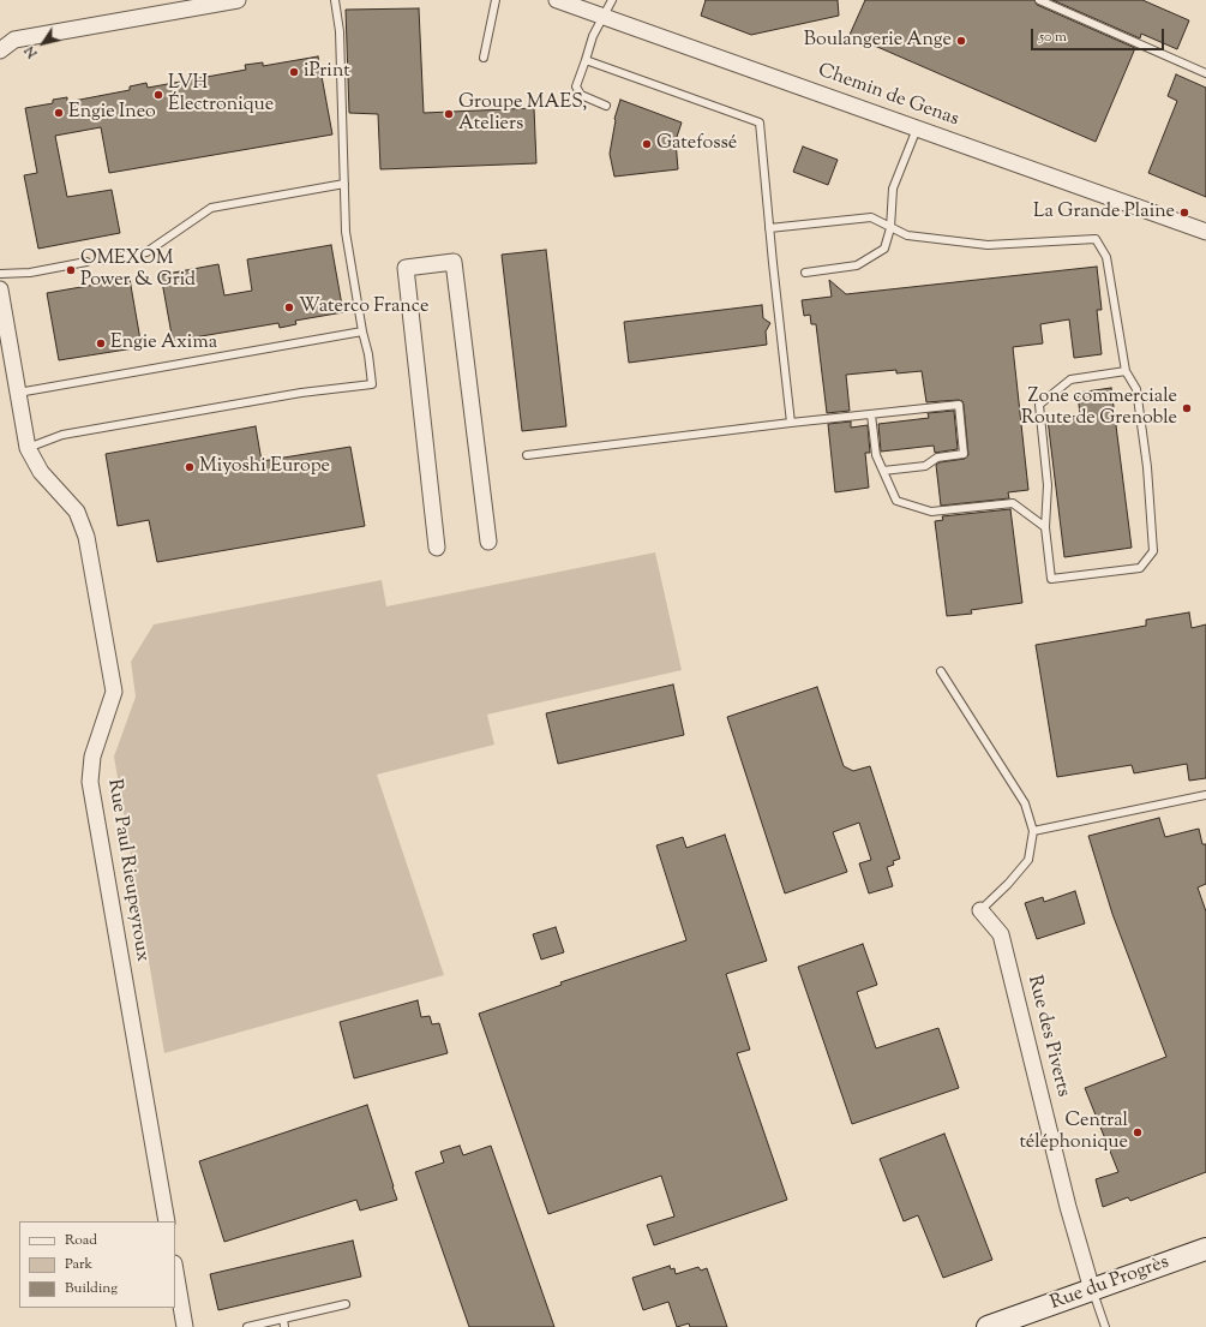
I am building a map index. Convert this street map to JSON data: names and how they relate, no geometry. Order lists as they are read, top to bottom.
{
  "streets": {
    "street": [
      "Chemin de Genas",
      "Rue Paul Rieupeyroux",
      "Rue des Piverts",
      "Rue du Progrès"
    ]
  },
  "crossings": [
    ["Rue des Piverts", "Rue du Progrès"]
  ],
  "places": [
    "Boulangerie Ange",
    "iPrint",
    "LVH Électronique",
    "Engie Ineo",
    "Groupe MAES, Ateliers",
    "Gatefossé",
    "La Grande Plaine",
    "OMEXOM Power & Grid",
    "Waterco France",
    "Engie Axima",
    "Zone commerciale Route de Grenoble",
    "Miyoshi Europe",
    "Central téléphonique"
  ],
  "legend": ["Road", "Park", "Building"],
  "scale_bar": "50 m",
  "north": "bottom left"
}
